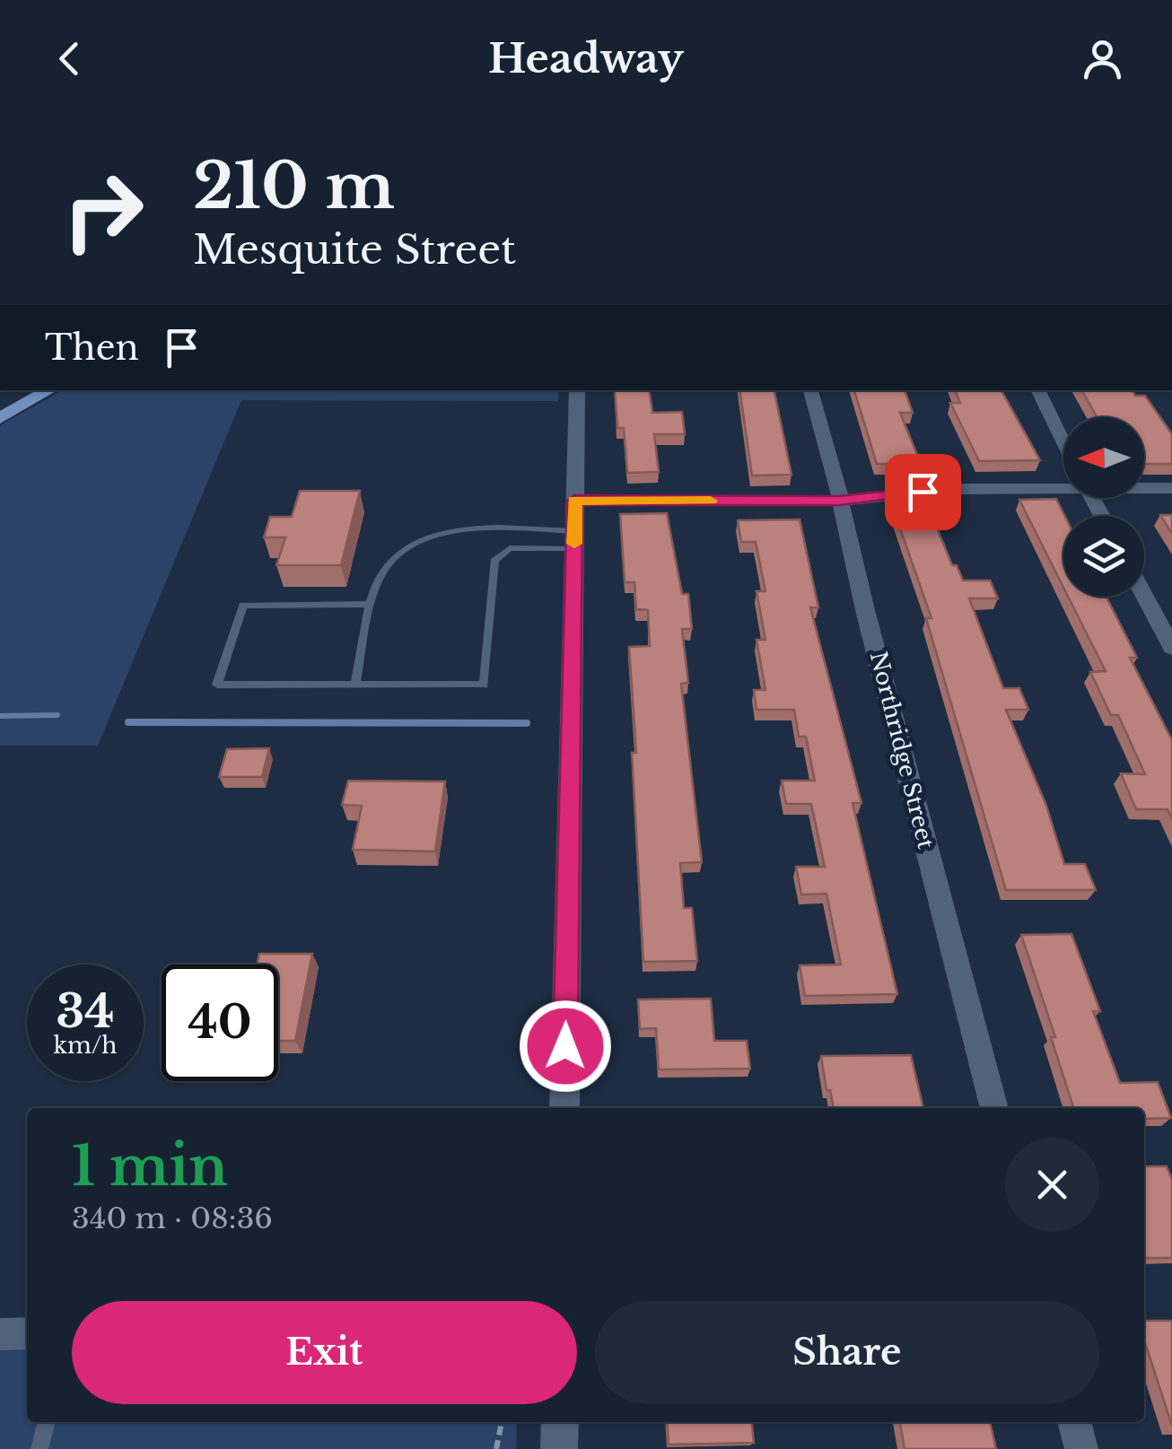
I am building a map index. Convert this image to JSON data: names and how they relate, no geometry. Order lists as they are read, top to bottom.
{
  "streets": {
    "street": ["Northridge Street"]
  },
  "north": "left",
  "page": {
    "header": "Headway",
    "turn": ["210 m", "Mesquite Street"],
    "then": "Then",
    "speed": "34 km/h",
    "limit": "40",
    "heading": ["1 min", "340 m · 08:36"],
    "buttons": ["Exit", "Share"]
  }
}
